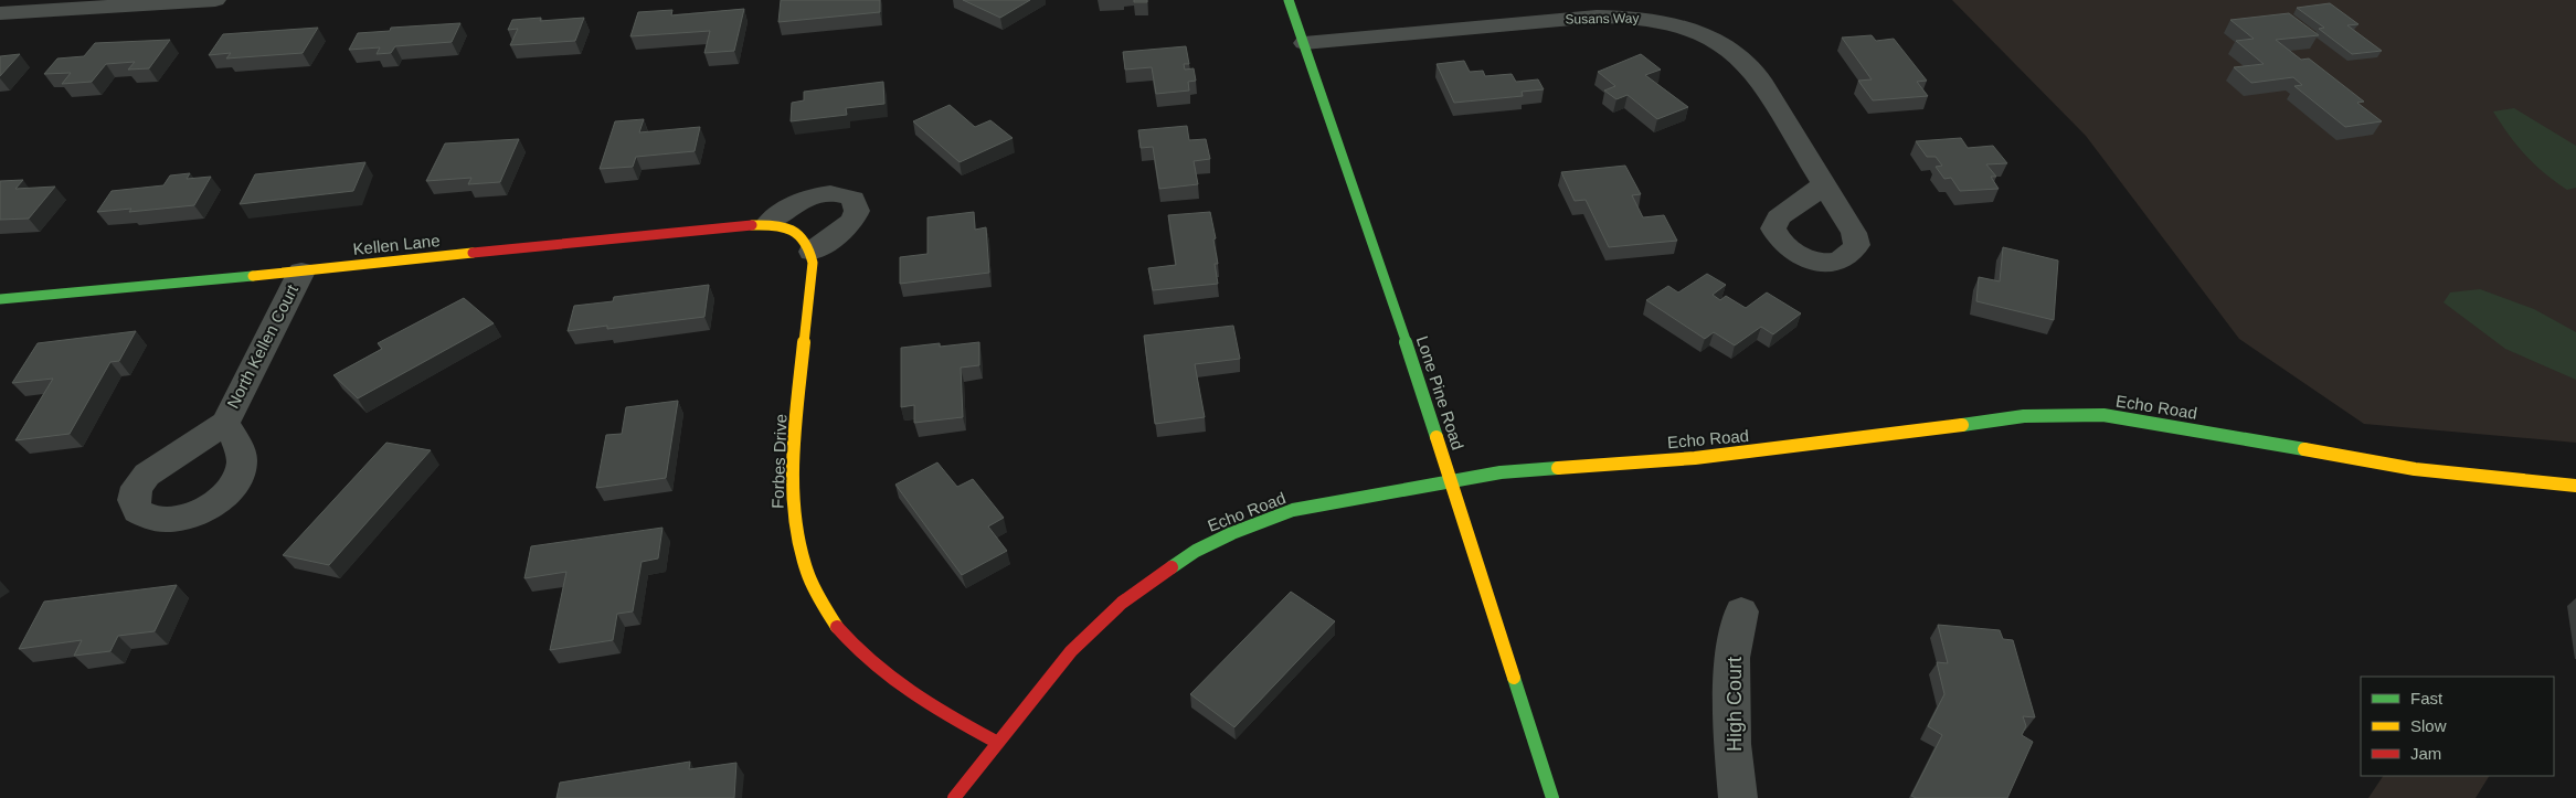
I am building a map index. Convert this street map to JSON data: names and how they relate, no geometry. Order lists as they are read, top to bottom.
{
  "streets": {
    "street": [
      "Susans Way",
      "Kellen Lane",
      "North Kellen Court",
      "Lone Pine Road",
      "Echo Road",
      "Forbes Drive",
      "High Court"
    ]
  },
  "crossings": [
    ["Susans Way", "Lone Pine Road"],
    ["Kellen Lane", "North Kellen Court"],
    ["Kellen Lane", "Forbes Drive"],
    ["Lone Pine Road", "Echo Road"],
    ["Echo Road", "Forbes Drive"]
  ],
  "legend": ["Fast", "Slow", "Jam"]
}
